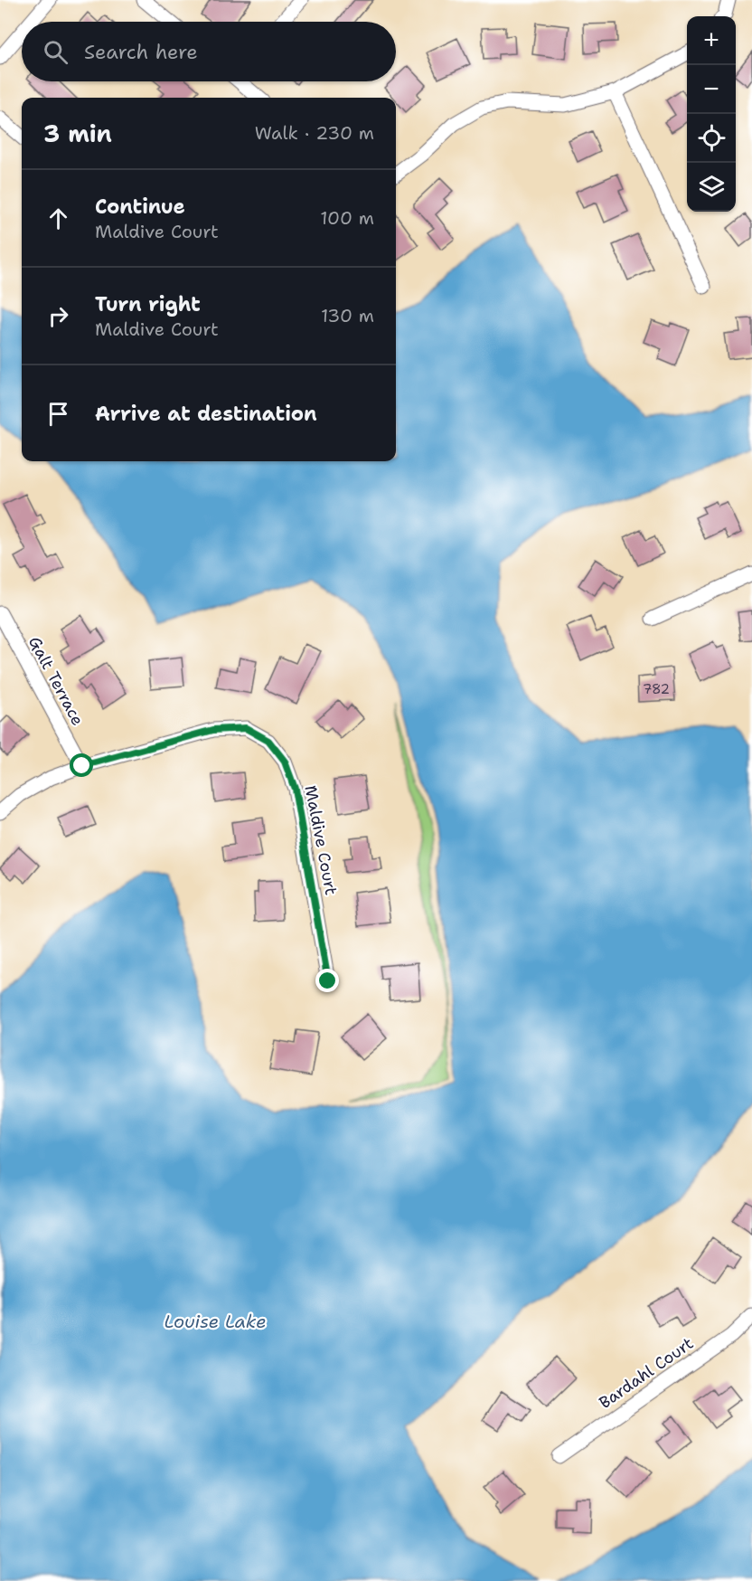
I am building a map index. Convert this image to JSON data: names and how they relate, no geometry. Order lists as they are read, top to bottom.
{
  "streets": {
    "street": ["Galt Terrace", "Maldive Court", "Bardahl Court"]
  },
  "crossings": [
    ["Galt Terrace", "Maldive Court"]
  ],
  "water": ["Louise Lake"],
  "house_numbers": ["782"],
  "page": {
    "map_buttons": ["+", "−"],
    "search": "Search here",
    "heading": ["3 min", "Walk · 230 m"],
    "list": [
      ["Continue", "Maldive Court", "100 m"],
      ["Turn right", "Maldive Court", "130 m"],
      "Arrive at destination"
    ]
  }
}
